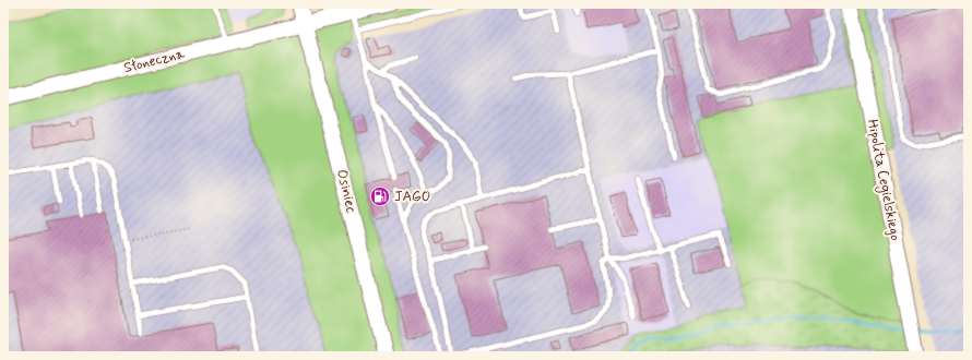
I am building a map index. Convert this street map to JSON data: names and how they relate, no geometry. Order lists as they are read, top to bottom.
{
  "streets": {
    "street": ["Słoneczna", "Hipolita Cegielskiego", "Osiniec"]
  },
  "crossings": [
    ["Słoneczna", "Osiniec"]
  ],
  "places": {
    "fuel station": ["JAGO"]
  }
}
